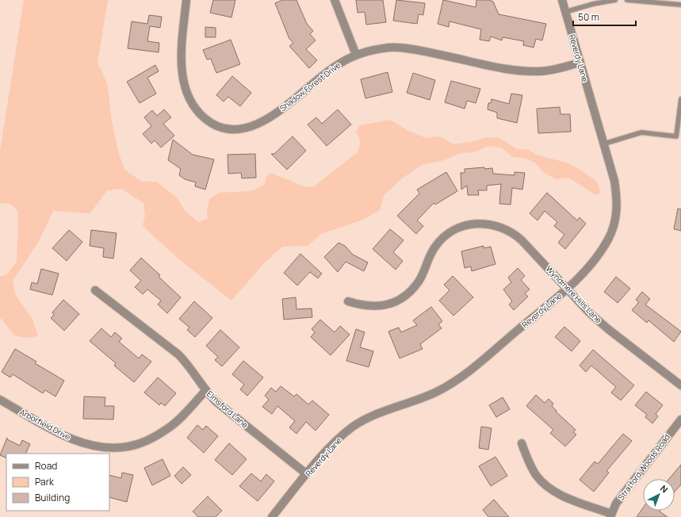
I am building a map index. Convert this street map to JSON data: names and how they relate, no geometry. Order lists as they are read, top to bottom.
{
  "streets": {
    "street": [
      "Reverdy Lane",
      "Shadow Forest Drive",
      "Wyndmere Hills Lane",
      "Elmsford Lane",
      "Arborfield Drive",
      "Stratford Woods Road"
    ]
  },
  "crossings": [
    ["Reverdy Lane", "Shadow Forest Drive"],
    ["Reverdy Lane", "Wyndmere Hills Lane"],
    ["Reverdy Lane", "Elmsford Lane"],
    ["Elmsford Lane", "Arborfield Drive"]
  ],
  "legend": ["Road", "Park", "Building"],
  "scale_bar": "50 m",
  "north": "top right"
}
